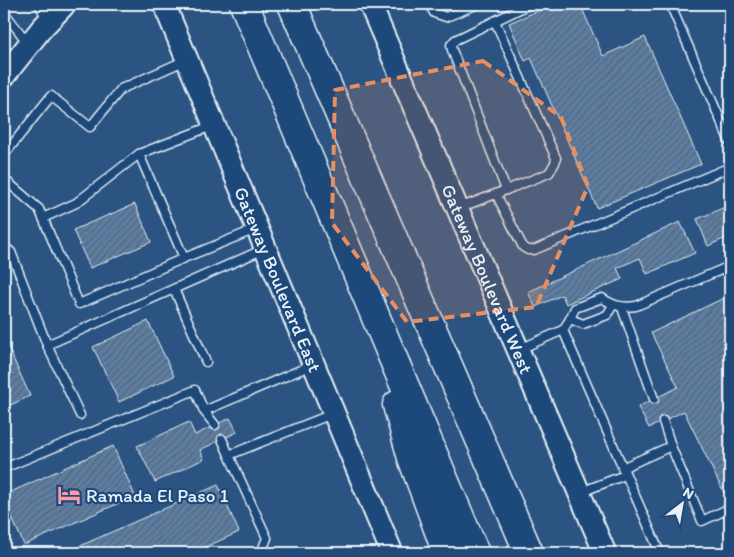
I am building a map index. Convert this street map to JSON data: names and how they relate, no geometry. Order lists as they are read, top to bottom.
{
  "streets": {
    "main road": ["Gateway Boulevard East", "Gateway Boulevard West"]
  },
  "places": {
    "hotel": ["Ramada El Paso 1"]
  },
  "north": "top right"
}
